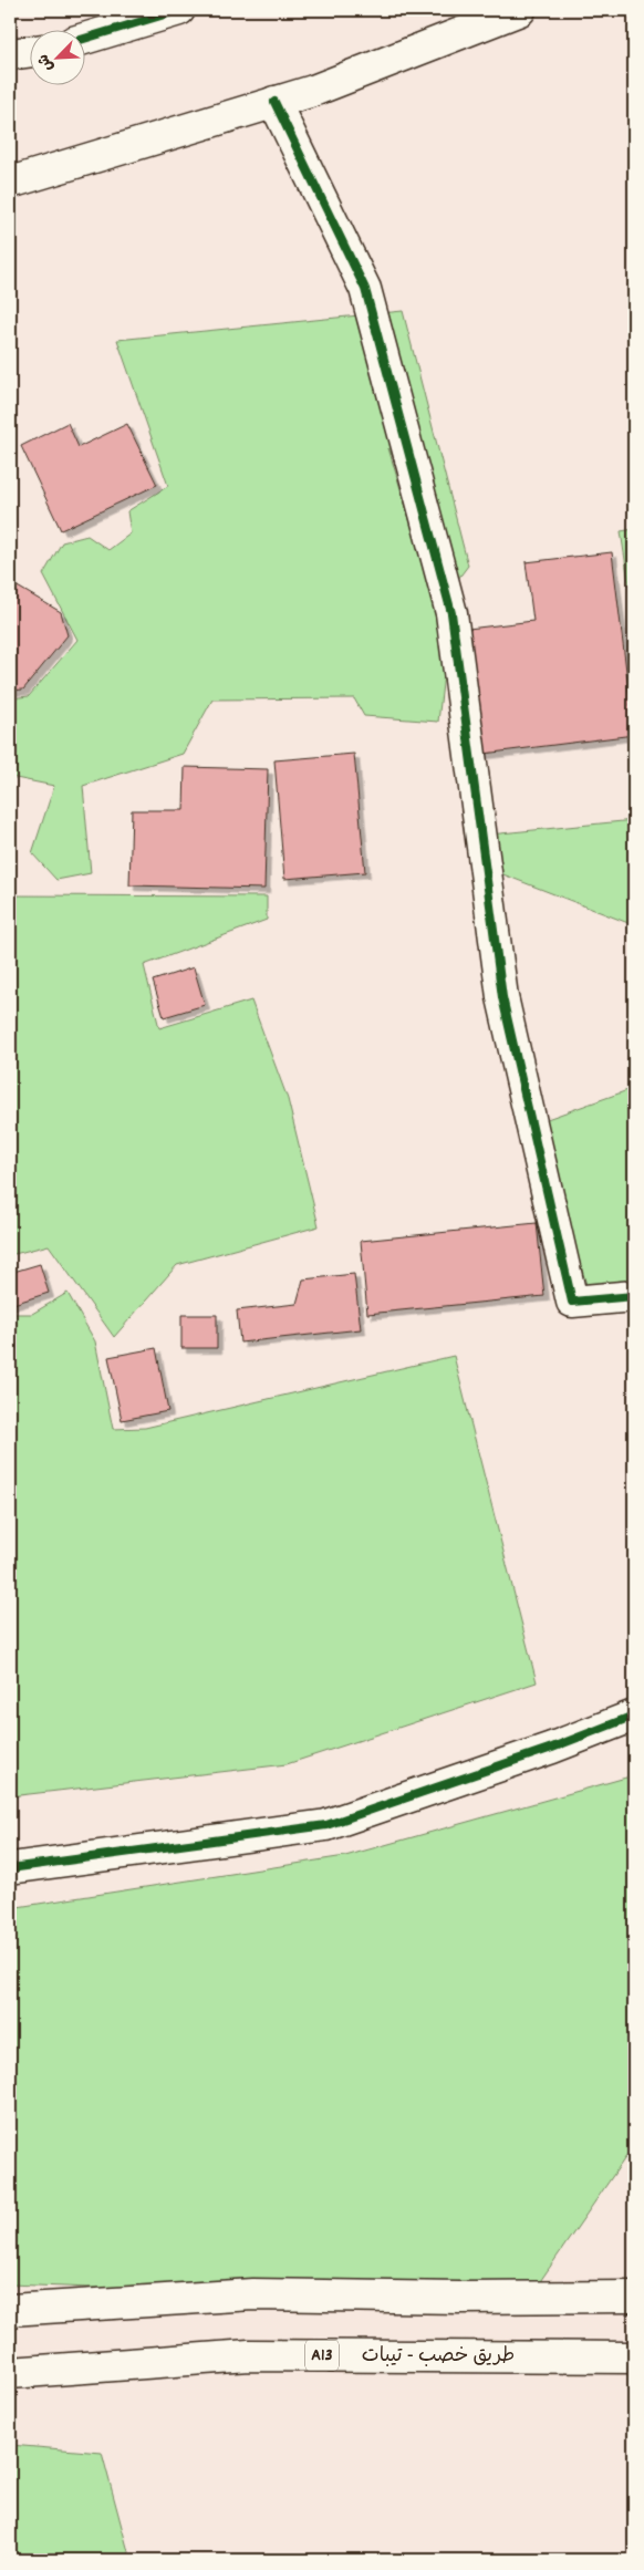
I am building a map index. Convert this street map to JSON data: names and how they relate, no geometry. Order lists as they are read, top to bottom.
{
  "streets": {
    "main road": ["A13", "طريق خصب - تيبات"]
  },
  "north": "bottom left"
}
